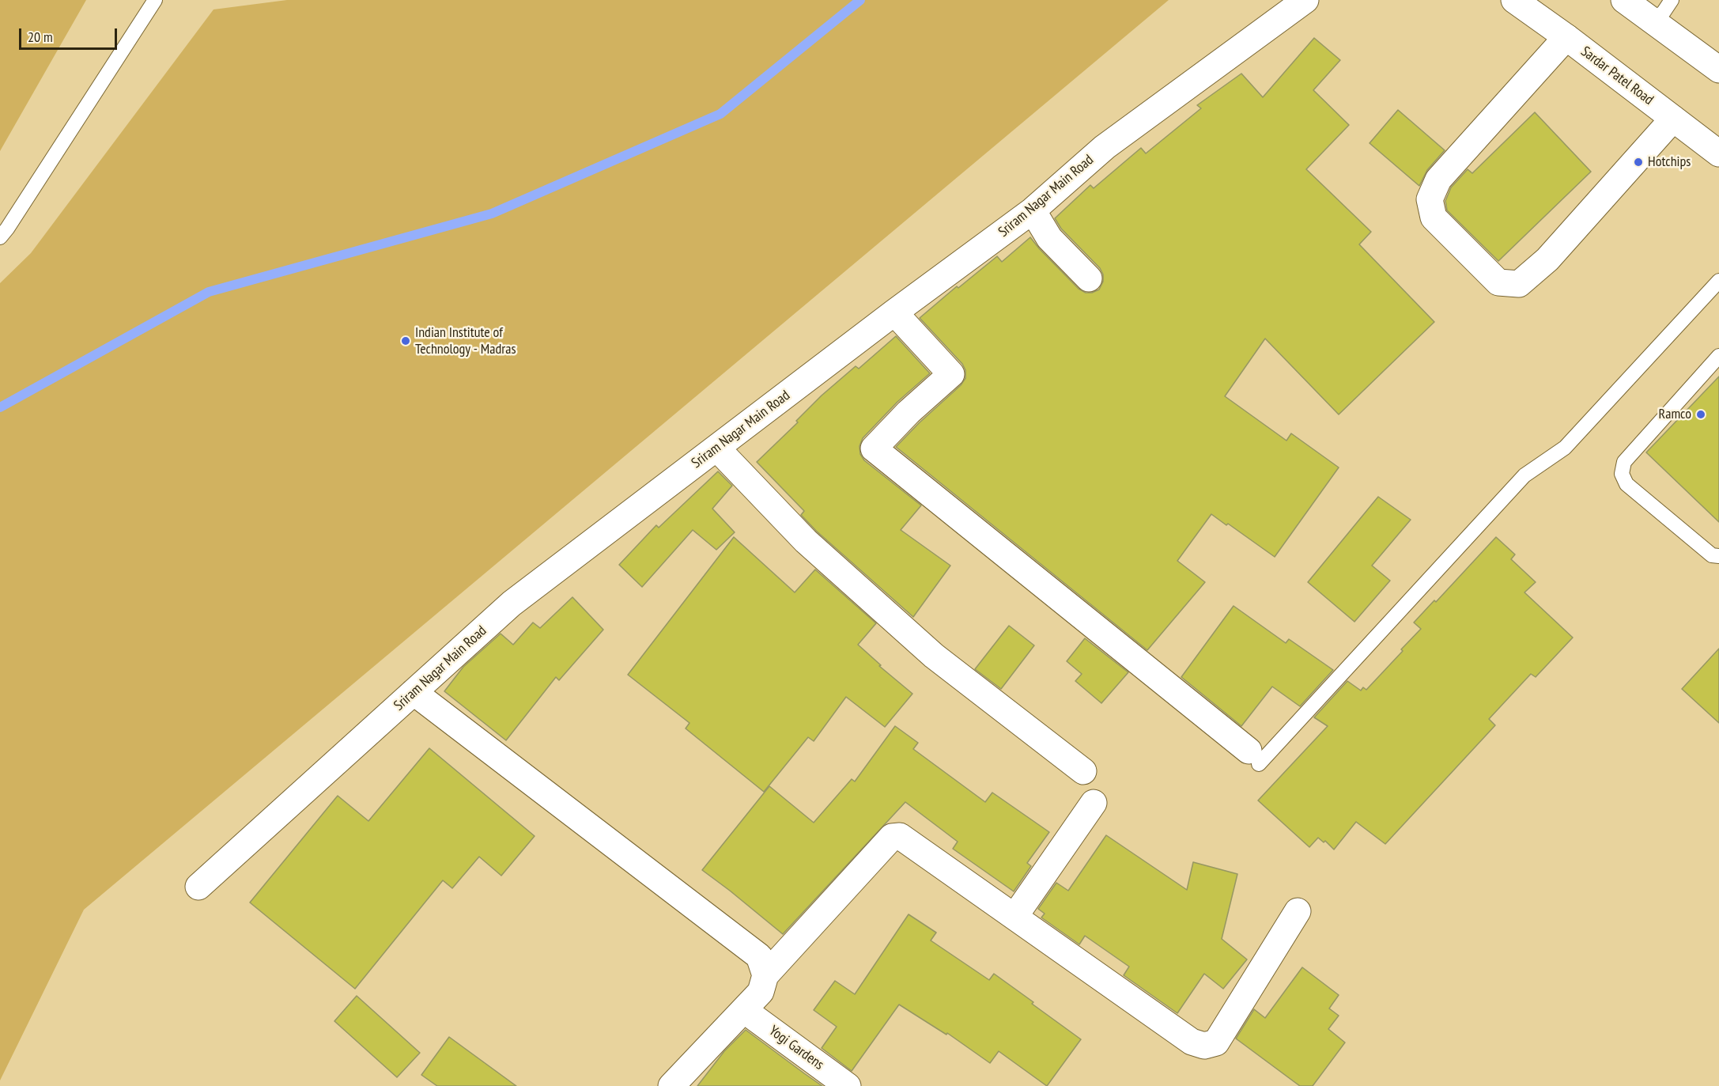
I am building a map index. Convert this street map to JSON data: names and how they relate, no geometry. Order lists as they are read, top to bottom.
{
  "streets": {
    "street": ["Sardar Patel Road", "Sriram Nagar Main Road", "Yogi Gardens"]
  },
  "places": ["Hotchips", "Indian Institute of Technology - Madras", "Ramco"],
  "scale_bar": "20 m"
}
